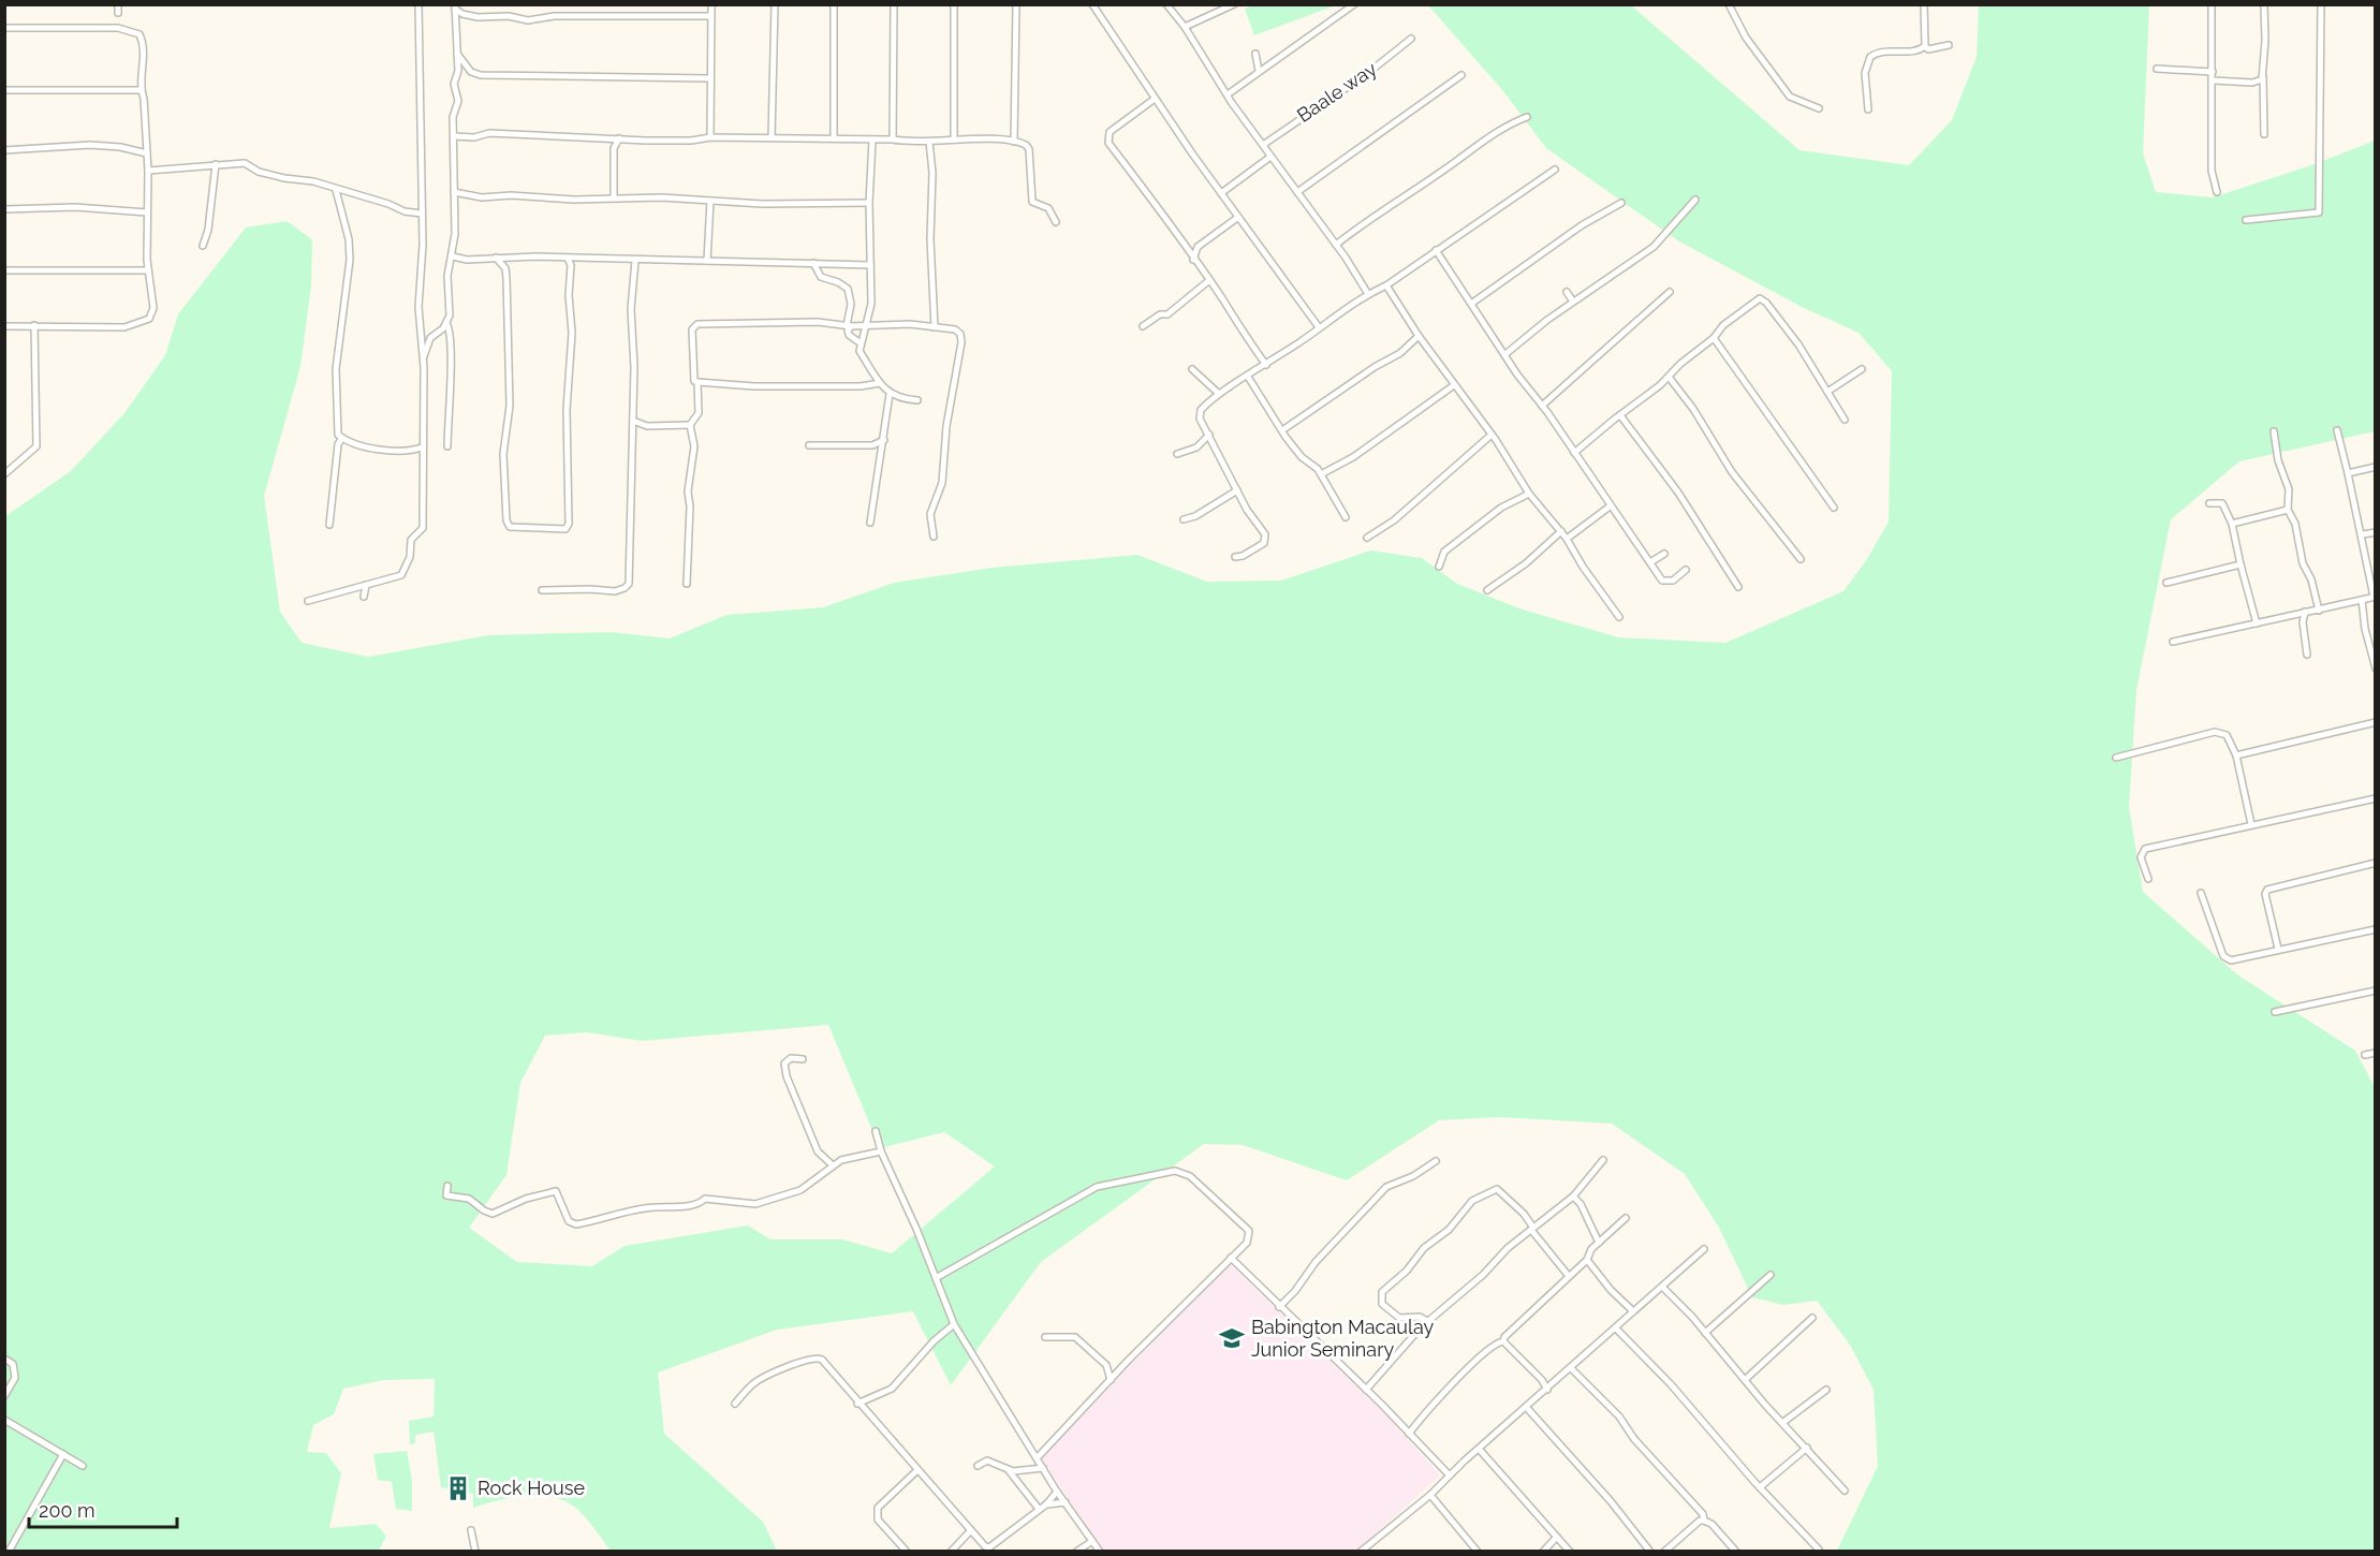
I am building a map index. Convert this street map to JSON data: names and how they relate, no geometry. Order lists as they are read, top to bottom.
{
  "streets": {
    "street": ["Baale way"]
  },
  "places": {
    "school or university": ["Babington Macaulay Junior Seminary"],
    "building": ["Rock House"]
  },
  "scale_bar": "200 m"
}
